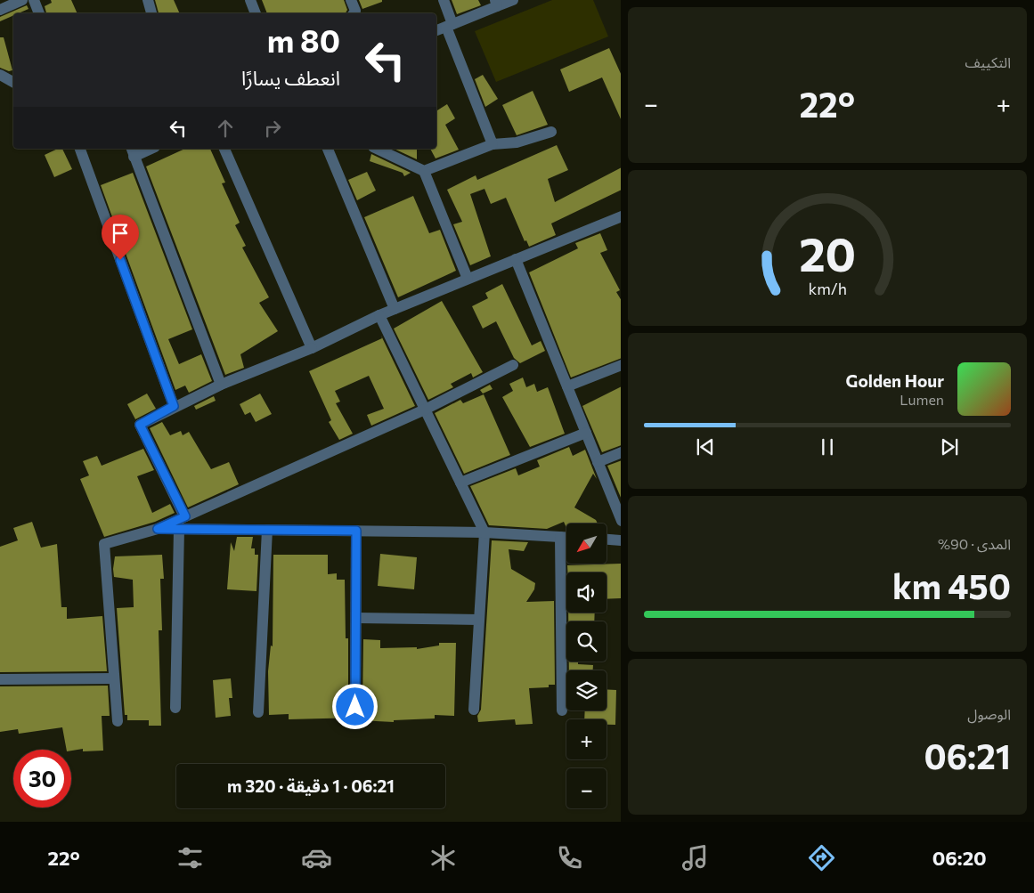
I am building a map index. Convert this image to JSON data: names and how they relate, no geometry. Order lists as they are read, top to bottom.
{
  "north": "bottom left",
  "page": {
    "tile": [
      "التكييف",
      ["المدى · 90%", "450 km"],
      ["الوصول", "06:21"]
    ],
    "turn": ["80 m", "انعطف يسارًا"],
    "heat": ["−", "22°", "+"],
    "song": ["Golden Hour", "Lumen"],
    "map_buttons": ["+", "−"],
    "limit": "30",
    "trip": "06:21 · 1 دقيقة · 320 m",
    "tabs": ["06:20", "22°"],
    "gauge": ["20", "km/h"]
  }
}
